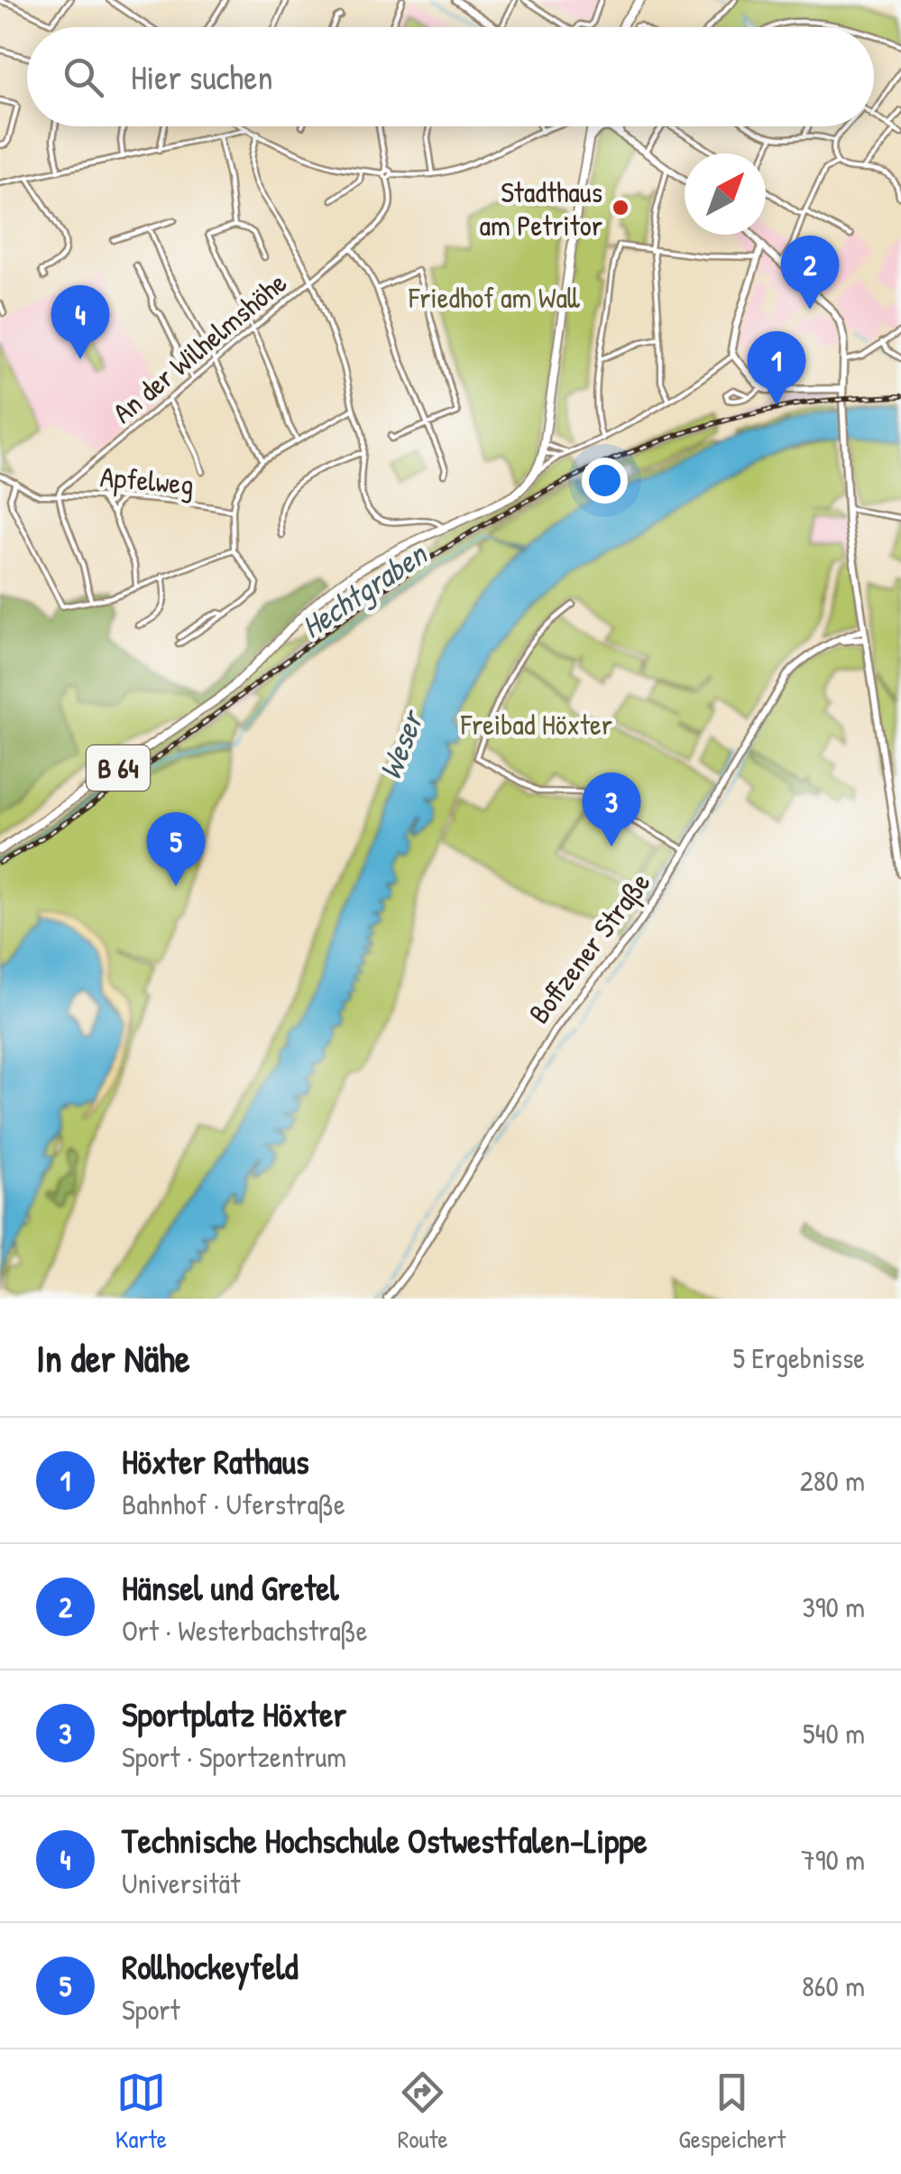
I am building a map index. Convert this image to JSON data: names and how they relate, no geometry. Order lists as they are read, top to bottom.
{
  "streets": {
    "main road": ["B 64", "Boffzener Straße"],
    "street": ["An der Wilhelmshöhe", "Apfelweg"]
  },
  "crossings": [
    ["An der Wilhelmshöhe", "Apfelweg"]
  ],
  "water": ["Hechtgraben", "Weser"],
  "parks": ["Friedhof am Wall", "Freibad Höxter"],
  "places": ["Stadthaus am Petritor"],
  "north": "top right",
  "page": {
    "search": "Hier suchen",
    "pins": [
      "2",
      "4",
      "1",
      "3",
      "5"
    ],
    "heading": ["In der Nähe", "5 Ergebnisse"],
    "list": [
      {
        "mark": "1",
        "name": "Höxter Rathaus",
        "note": "Bahnhof · Uferstraße",
        "value": "280 m"
      },
      {
        "mark": "2",
        "name": "Hänsel und Gretel",
        "note": "Ort · Westerbachstraße",
        "value": "390 m"
      },
      {
        "mark": "3",
        "name": "Sportplatz Höxter",
        "note": "Sport · Sportzentrum",
        "value": "540 m"
      },
      {
        "mark": "4",
        "name": "Technische Hochschule Ostwestfalen-Lippe",
        "note": "Universität",
        "value": "790 m"
      },
      {
        "mark": "5",
        "name": "Rollhockeyfeld",
        "note": "Sport",
        "value": "860 m"
      }
    ],
    "nav": ["Karte", "Route", "Gespeichert"]
  }
}
